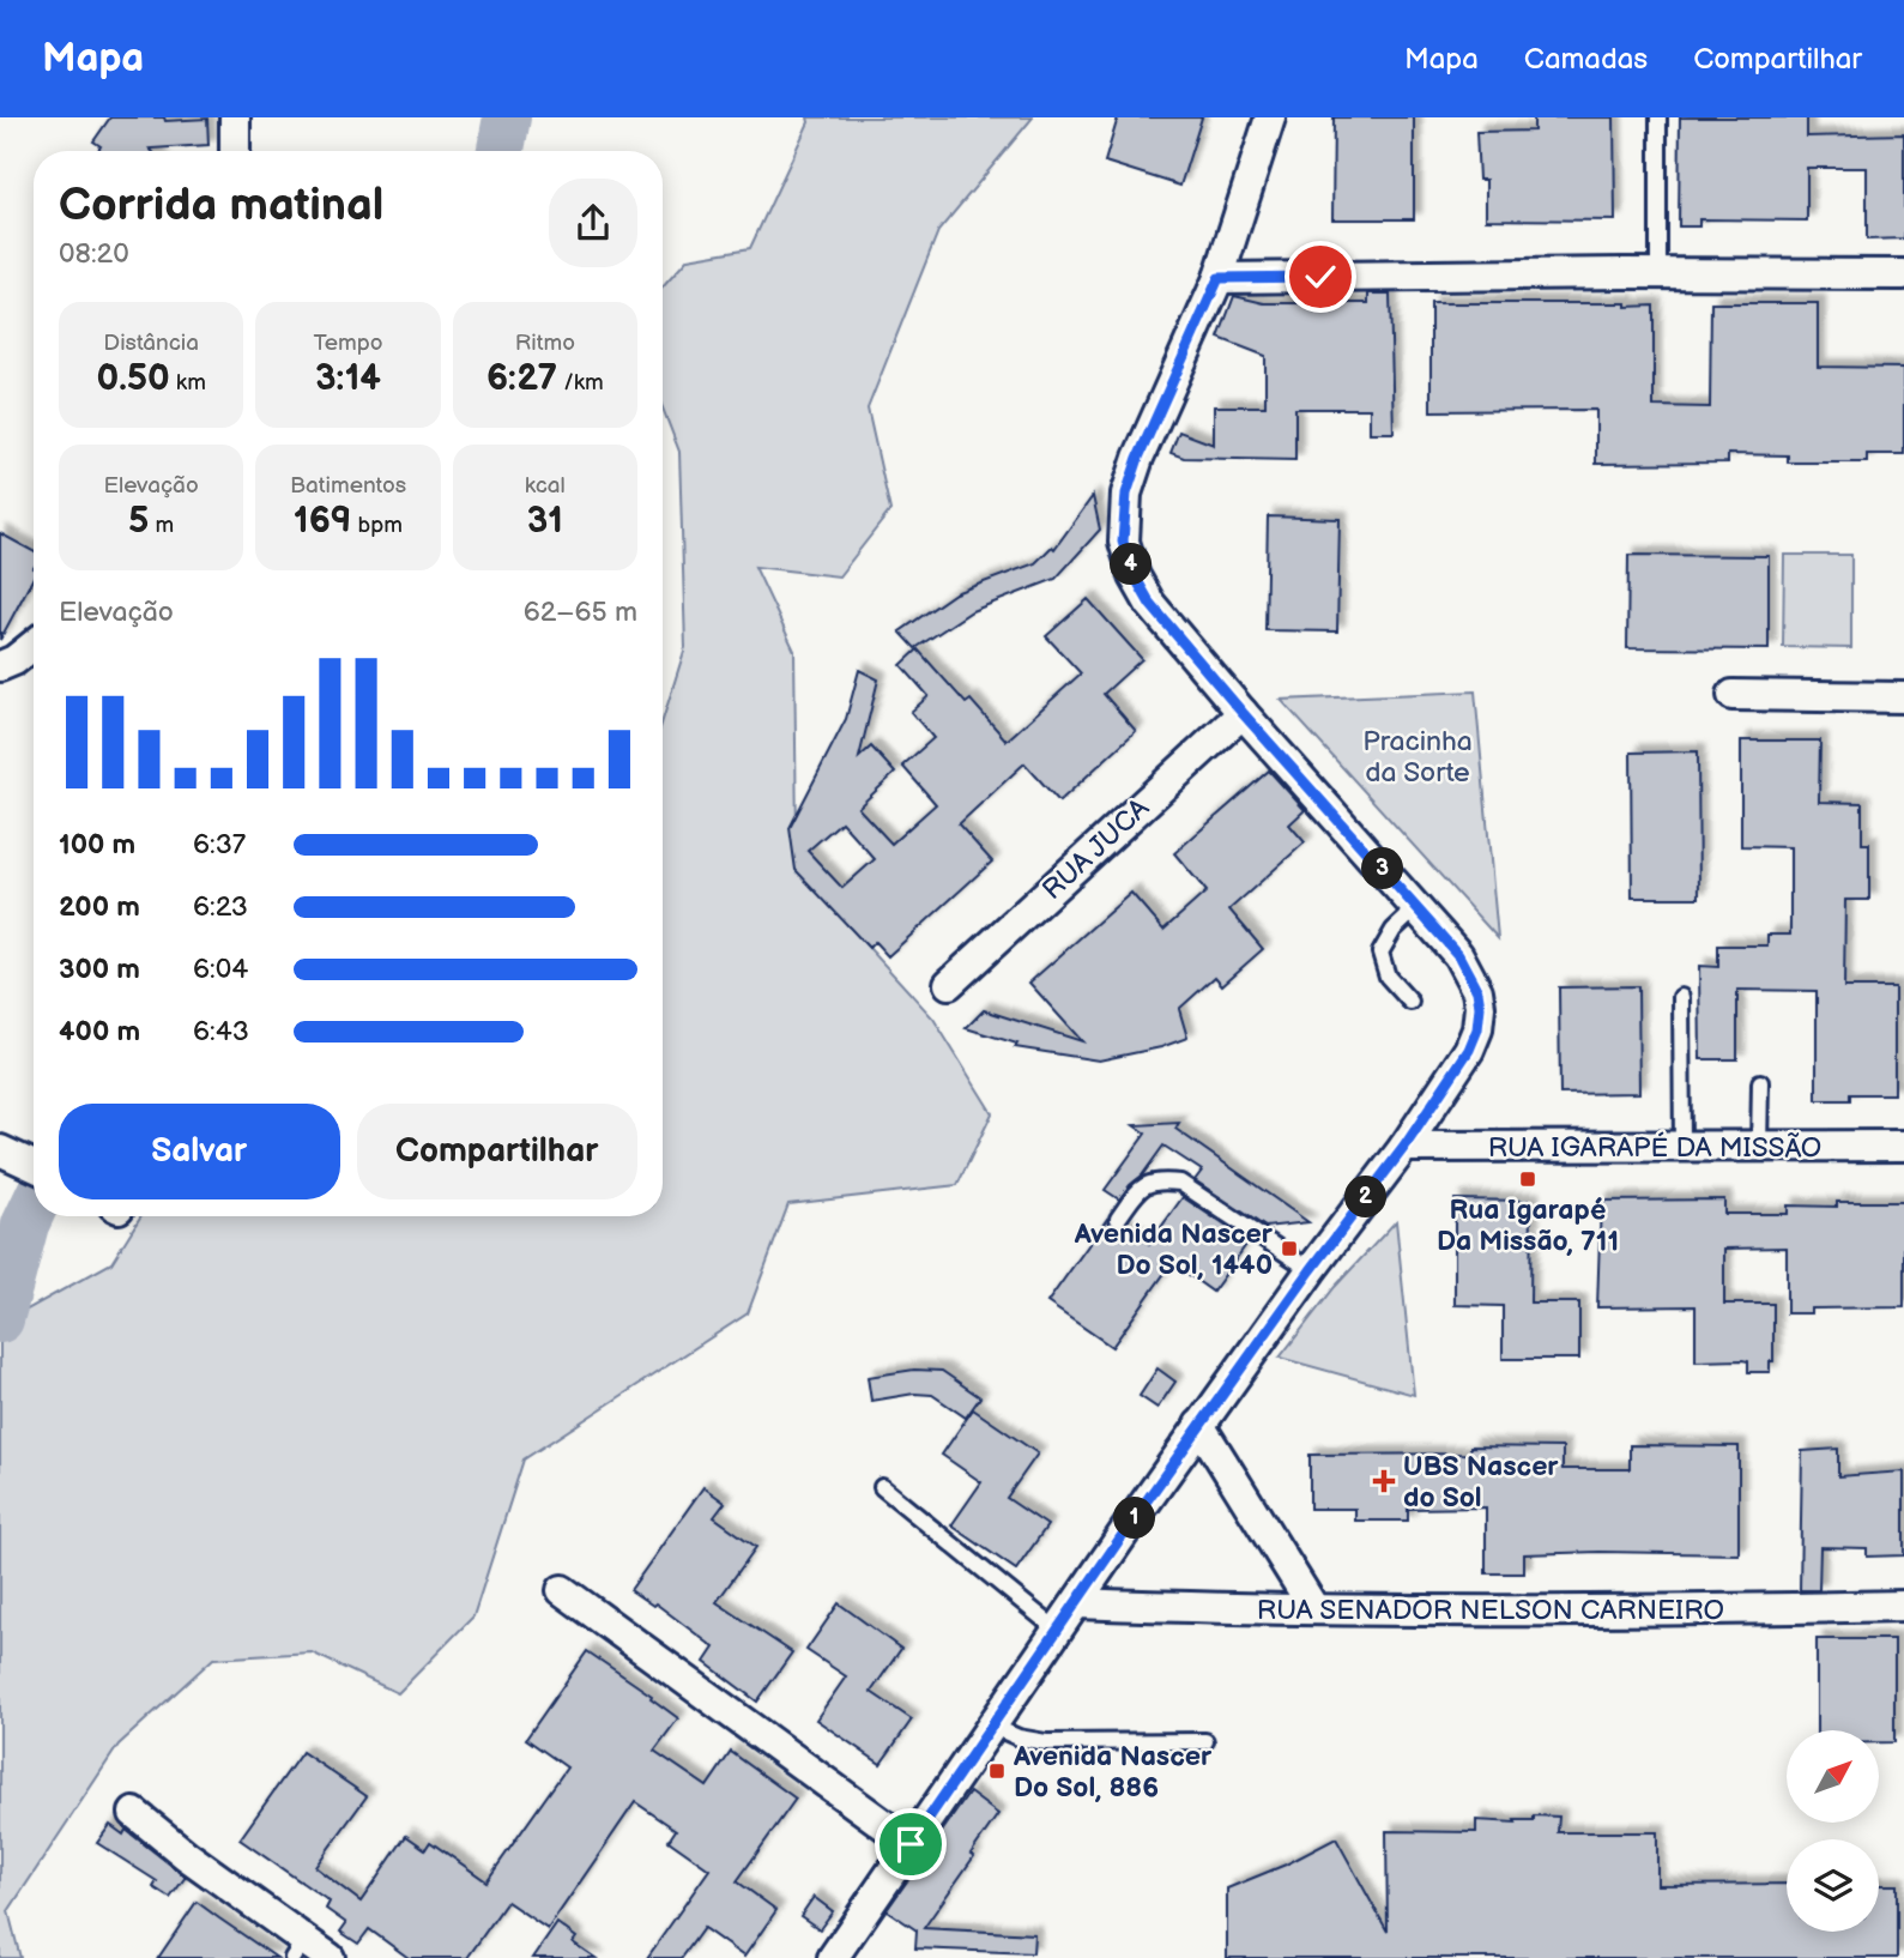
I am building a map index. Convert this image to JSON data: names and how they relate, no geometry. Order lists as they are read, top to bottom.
{
  "streets": {
    "street": ["RUA JUCA", "RUA IGARAPÉ DA MISSÃO", "RUA SENADOR NELSON CARNEIRO"]
  },
  "parks": ["Pracinha da Sorte"],
  "places": {
    "transit": ["Rua Igarapé Da Missão, 711", "Avenida Nascer Do Sol, 1440", "Avenida Nascer Do Sol, 886"],
    "health": ["UBS Nascer do Sol"]
  },
  "north": "top right",
  "page": {
    "header": "Mapa",
    "nav": ["Mapa", "Camadas", "Compartilhar"],
    "heading": ["Corrida matinal", "08:20"],
    "stats": [
      ["Distância", "0.50 km"],
      ["Tempo", "3:14"],
      ["Ritmo", "6:27 /km"],
      ["Elevação", "5 m"],
      ["Batimentos", "169 bpm"],
      ["kcal", "31"]
    ],
    "pins": [
      "4",
      "3",
      "2",
      "1"
    ],
    "chart": ["Elevação", "62–65 m"],
    "list": [
      {
        "name": "100 m",
        "note": "6:37"
      },
      {
        "name": "200 m",
        "note": "6:23"
      },
      {
        "name": "300 m",
        "note": "6:04"
      },
      {
        "name": "400 m",
        "note": "6:43"
      }
    ],
    "buttons": ["Salvar", "Compartilhar"]
  }
}
